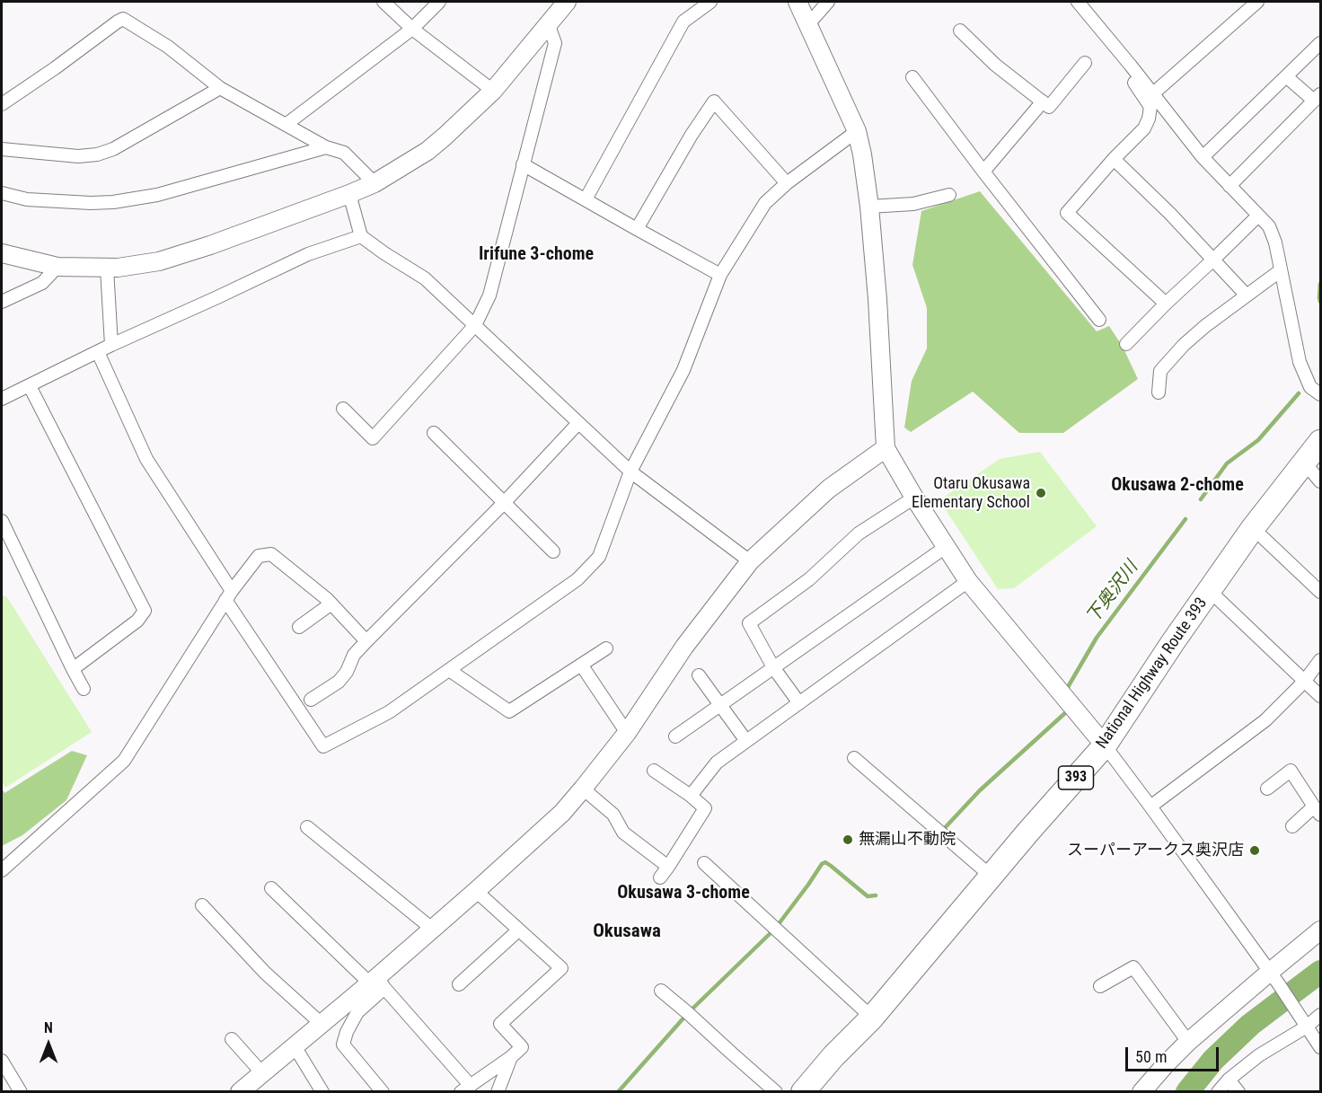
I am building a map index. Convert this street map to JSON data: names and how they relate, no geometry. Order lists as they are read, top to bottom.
{
  "streets": {
    "highway": ["National Highway Route 393", "393"]
  },
  "districts": [
    "Irifune 3-chome",
    "Okusawa 2-chome",
    "Okusawa 3-chome",
    "Okusawa"
  ],
  "water": ["下奥沢川"],
  "places": ["Otaru Okusawa Elementary School", "無漏山不動院", "スーパーアークス奥沢店"],
  "scale_bar": "50 m",
  "north": "top"
}
